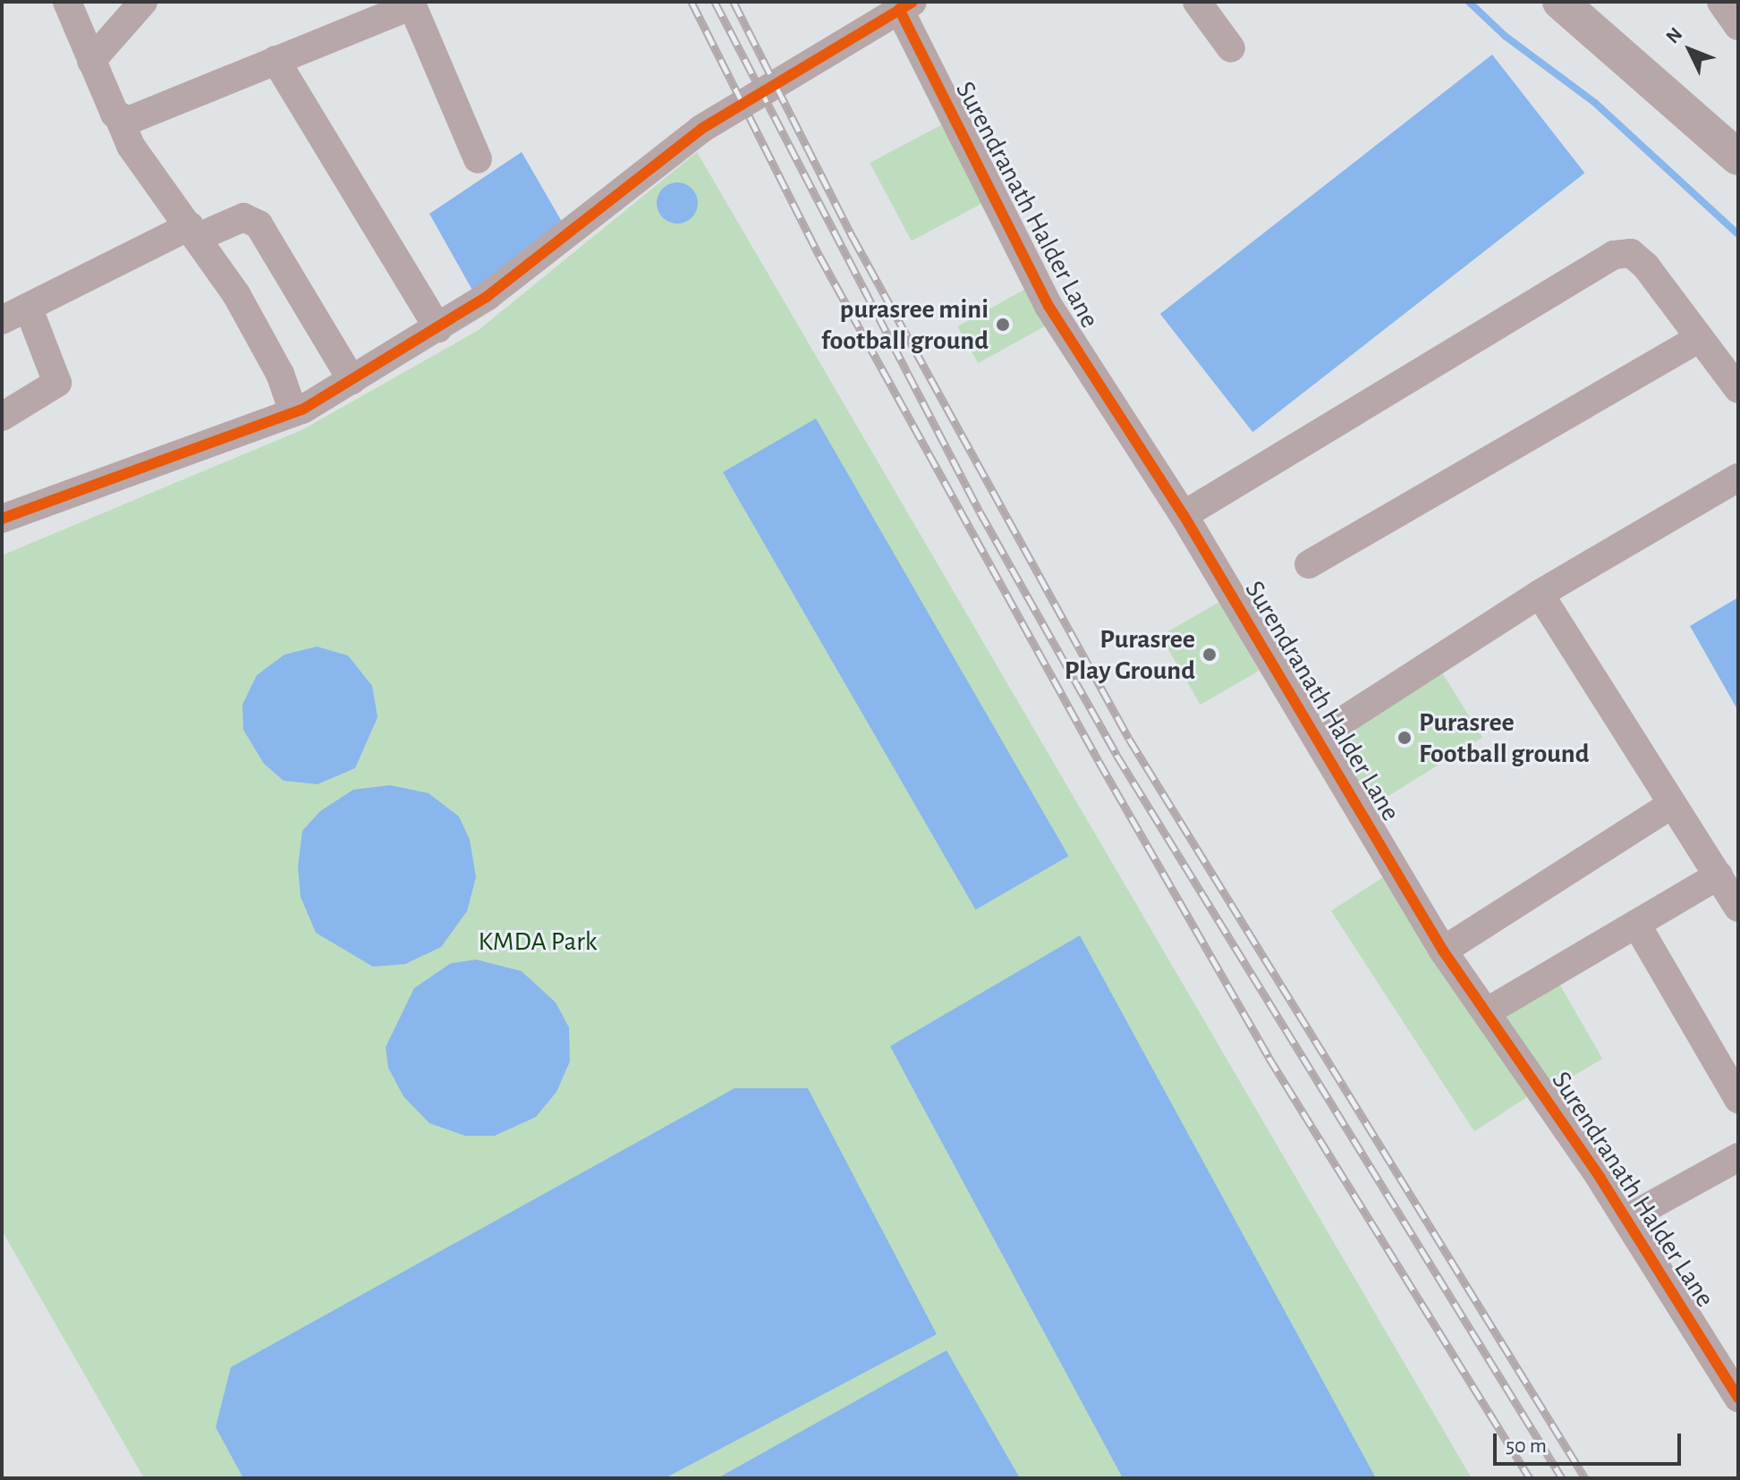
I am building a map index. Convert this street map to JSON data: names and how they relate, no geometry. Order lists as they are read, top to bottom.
{
  "streets": {
    "street": ["Surendranath Halder Lane"]
  },
  "parks": ["KMDA Park"],
  "places": ["purasree mini football ground", "Purasree Play Ground", "Purasree Football ground"],
  "scale_bar": "50 m",
  "north": "top left"
}
